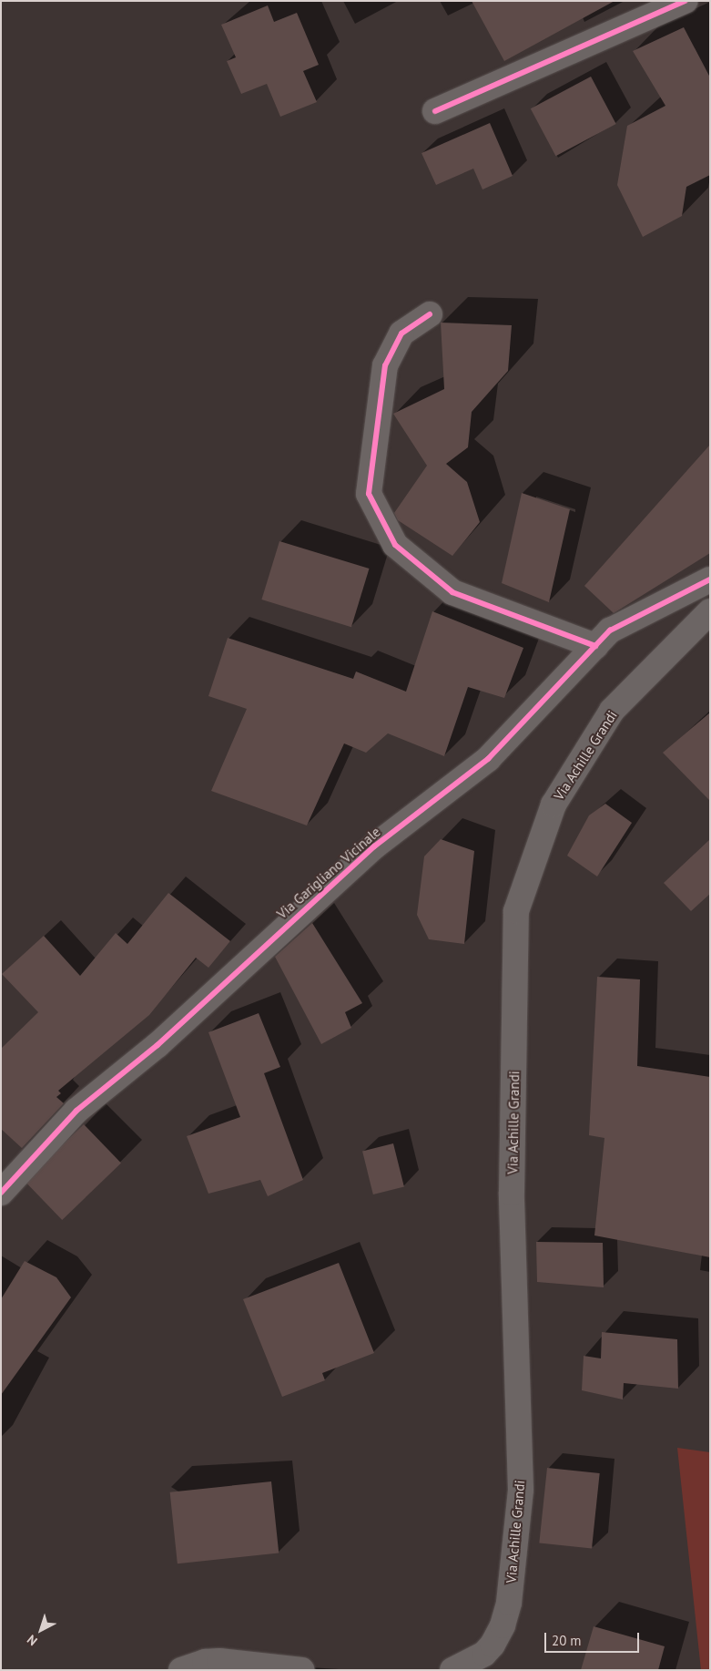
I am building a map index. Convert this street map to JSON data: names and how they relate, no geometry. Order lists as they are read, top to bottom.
{
  "streets": {
    "street": ["Via Achille Grandi", "Via Garigliano Vicinale"]
  },
  "scale_bar": "20 m",
  "north": "bottom left"
}
